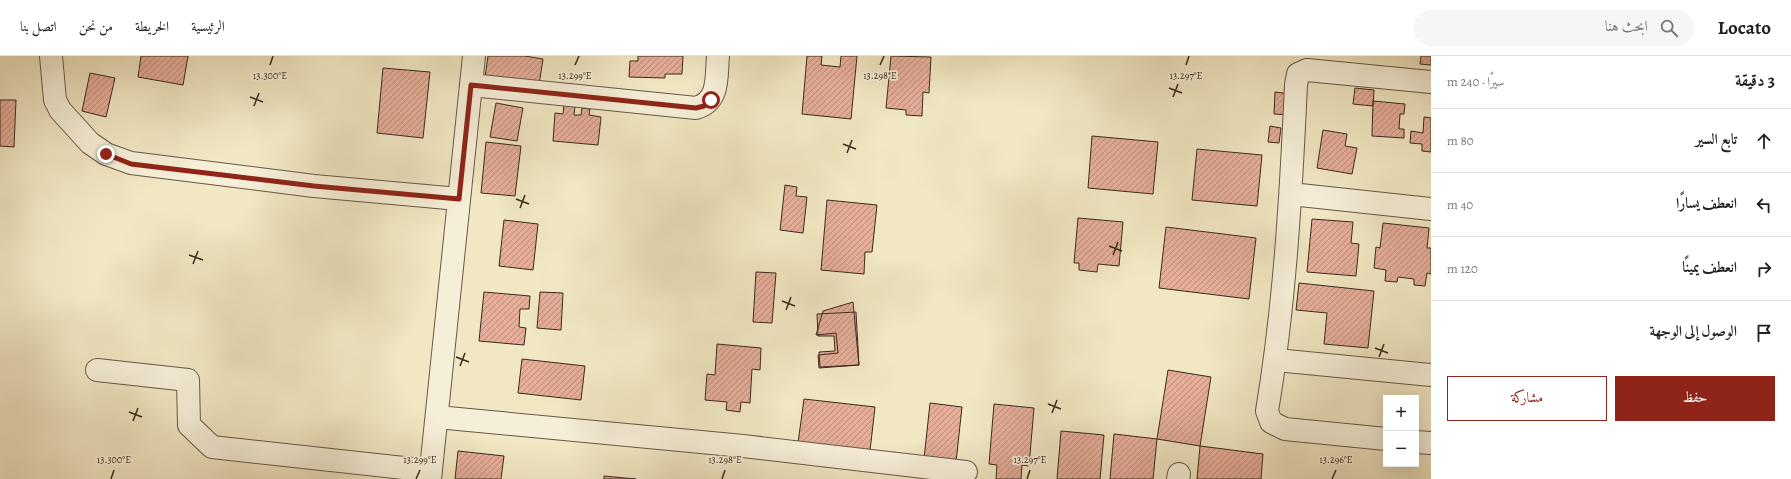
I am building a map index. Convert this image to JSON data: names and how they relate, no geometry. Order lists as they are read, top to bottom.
{
  "page": {
    "header": "Locato",
    "search": "ابحث هنا",
    "nav": [
      "الرئيسية",
      "الخريطة",
      "من نحن",
      "اتصل بنا"
    ],
    "heading": ["3 دقيقة", "سيرًا · 240 m"],
    "list": [
      ["تابع السير", "80 m"],
      ["انعطف يسارًا", "40 m"],
      ["انعطف يمينًا", "120 m"],
      "الوصول إلى الوجهة"
    ],
    "buttons": ["حفظ", "مشاركة"],
    "map_buttons": ["+", "−"]
  },
  "coordinates": [
    "13.300°E",
    "13.299°E",
    "13.298°E",
    "13.297°E",
    "13.296°E"
  ]
}
